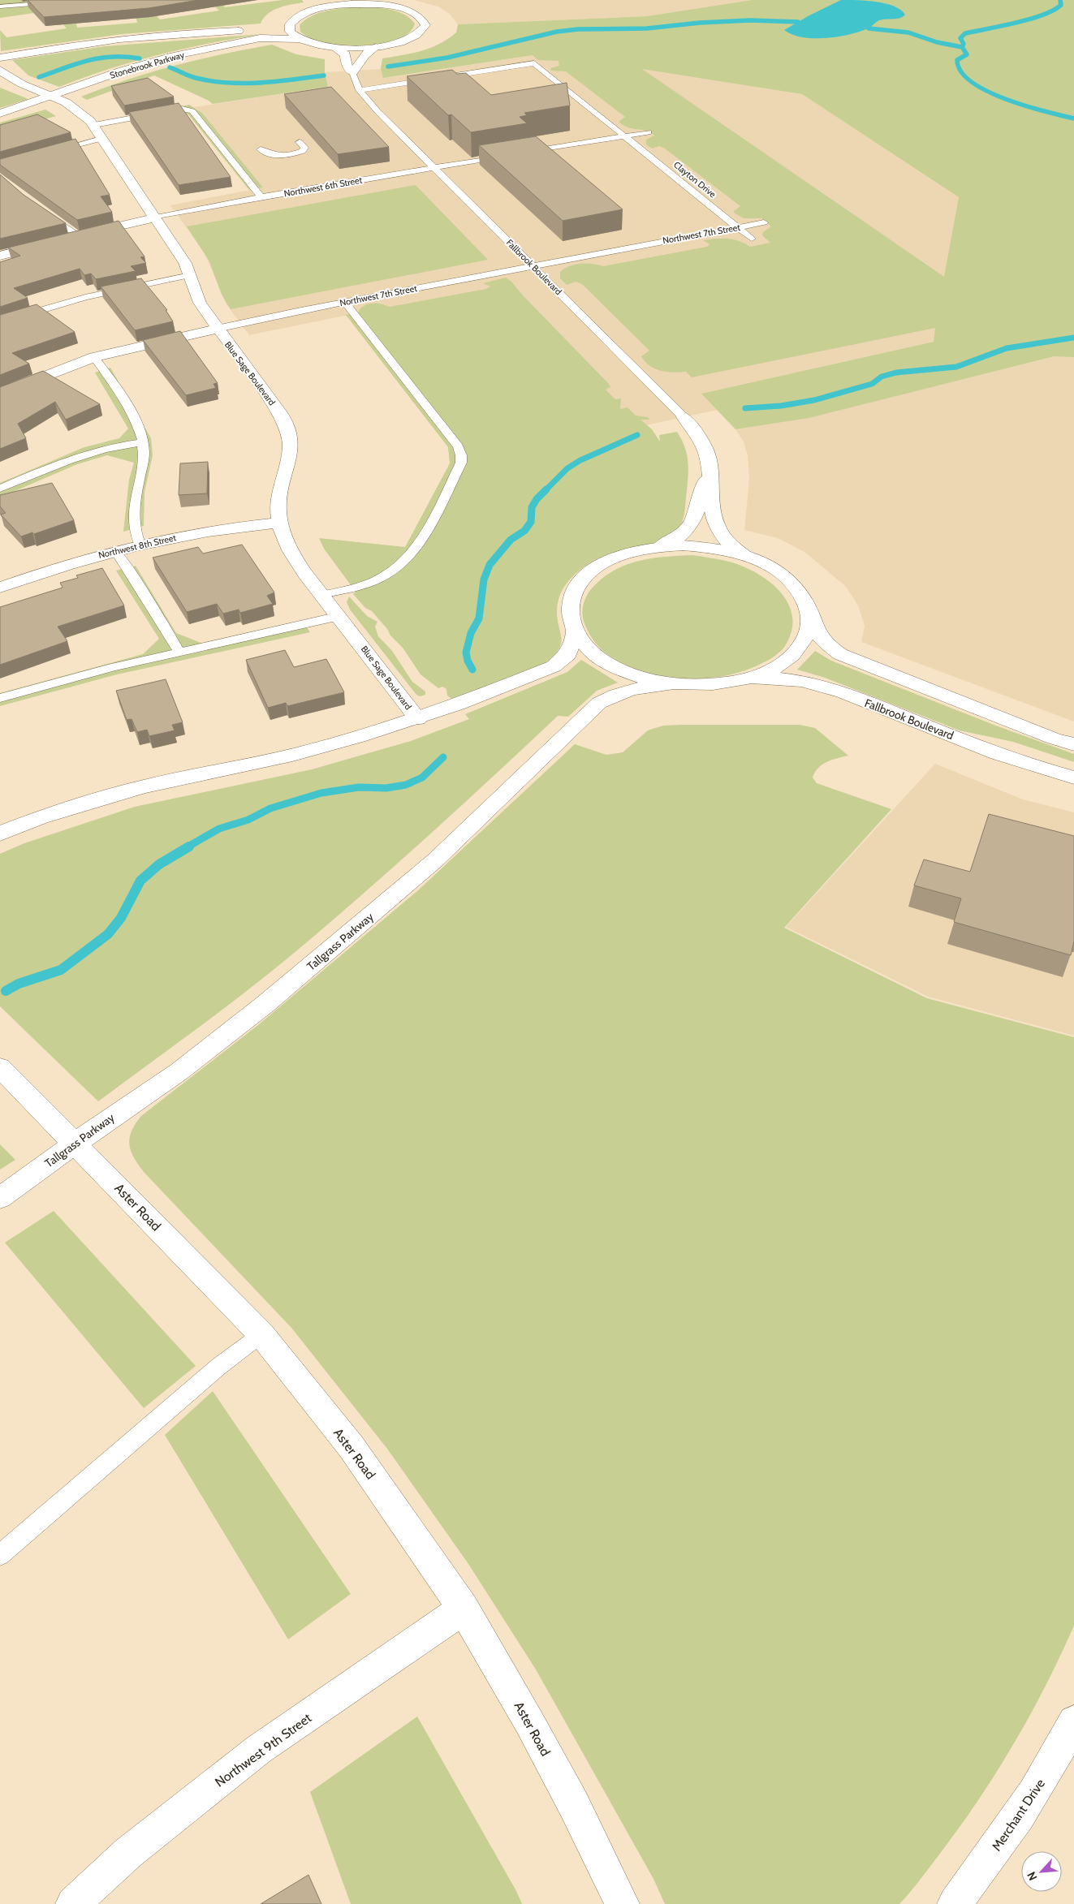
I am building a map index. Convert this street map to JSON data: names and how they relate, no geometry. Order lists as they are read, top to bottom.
{
  "streets": {
    "street": [
      "Stonebrook Parkway",
      "Northwest 6th Street",
      "Northwest 7th Street",
      "Fallbrook Boulevard",
      "Blue Sage Boulevard",
      "Northwest 8th Street",
      "Tallgrass Parkway",
      "Aster Road",
      "Northwest 9th Street",
      "Merchant Drive"
    ],
    "lane": ["Clayton Drive"]
  },
  "crossings": [
    ["Stonebrook Parkway", "Fallbrook Boulevard"],
    ["Stonebrook Parkway", "Blue Sage Boulevard"],
    ["Clayton Drive", "Northwest 6th Street"],
    ["Clayton Drive", "Northwest 7th Street"],
    ["Clayton Drive", "Fallbrook Boulevard"],
    ["Northwest 6th Street", "Fallbrook Boulevard"],
    ["Northwest 6th Street", "Blue Sage Boulevard"],
    ["Northwest 7th Street", "Fallbrook Boulevard"],
    ["Northwest 7th Street", "Blue Sage Boulevard"],
    ["Blue Sage Boulevard", "Northwest 8th Street"],
    ["Tallgrass Parkway", "Aster Road"],
    ["Aster Road", "Northwest 9th Street"]
  ],
  "north": "bottom left"
}
